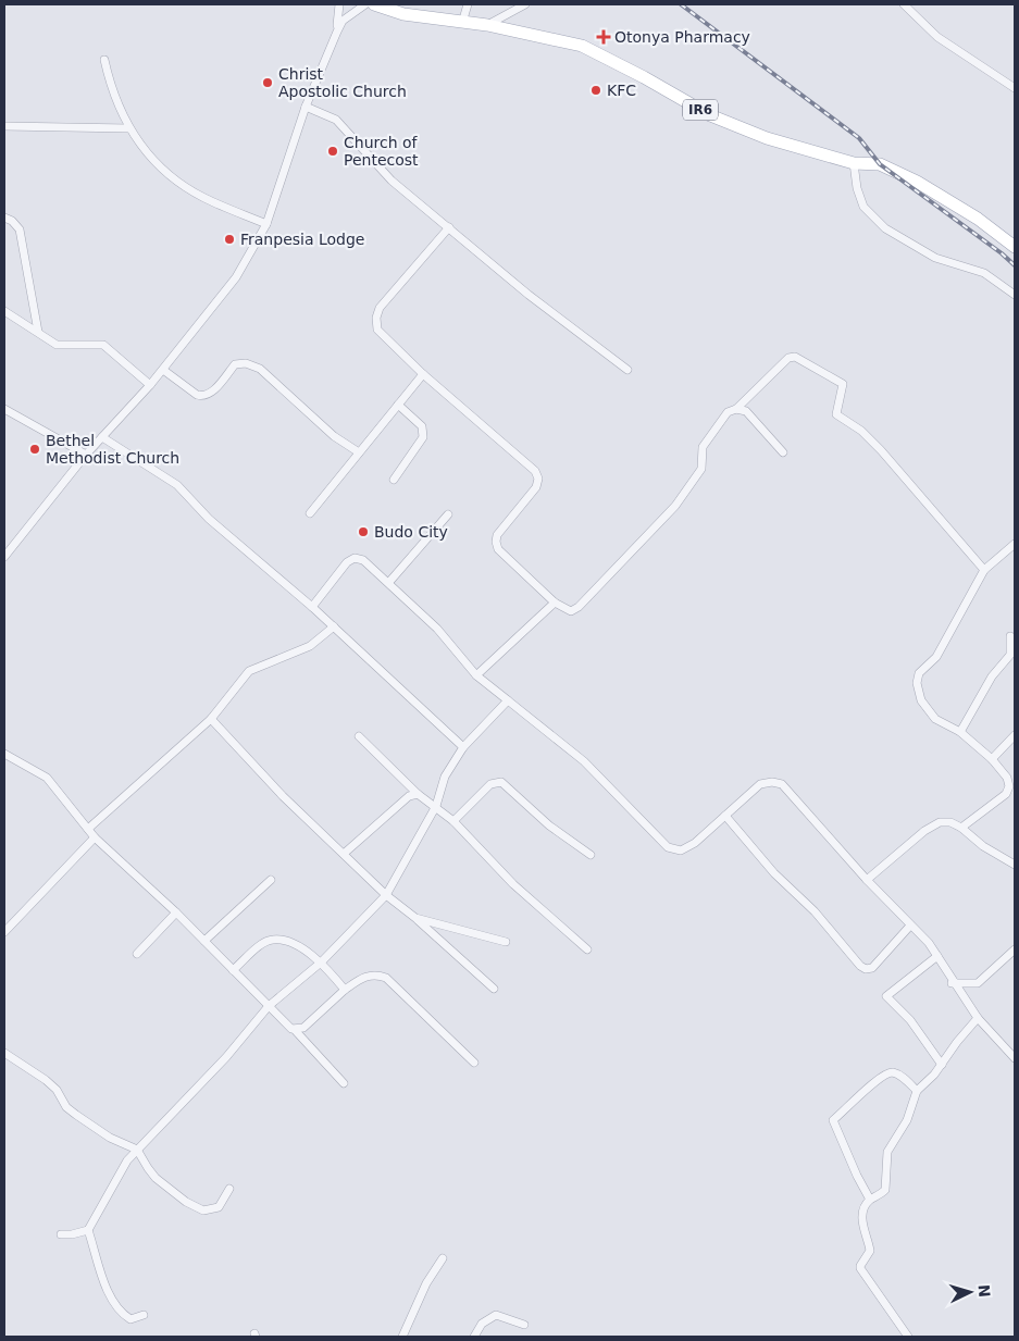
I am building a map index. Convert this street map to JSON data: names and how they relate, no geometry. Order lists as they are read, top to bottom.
{
  "streets": {
    "main road": ["IR6"]
  },
  "places": {
    "health": ["Otonya Pharmacy"],
    "other": [
      "Christ Apostolic Church",
      "KFC",
      "Church of Pentecost",
      "Franpesia Lodge",
      "Bethel Methodist Church",
      "Budo City"
    ]
  },
  "north": "right"
}
